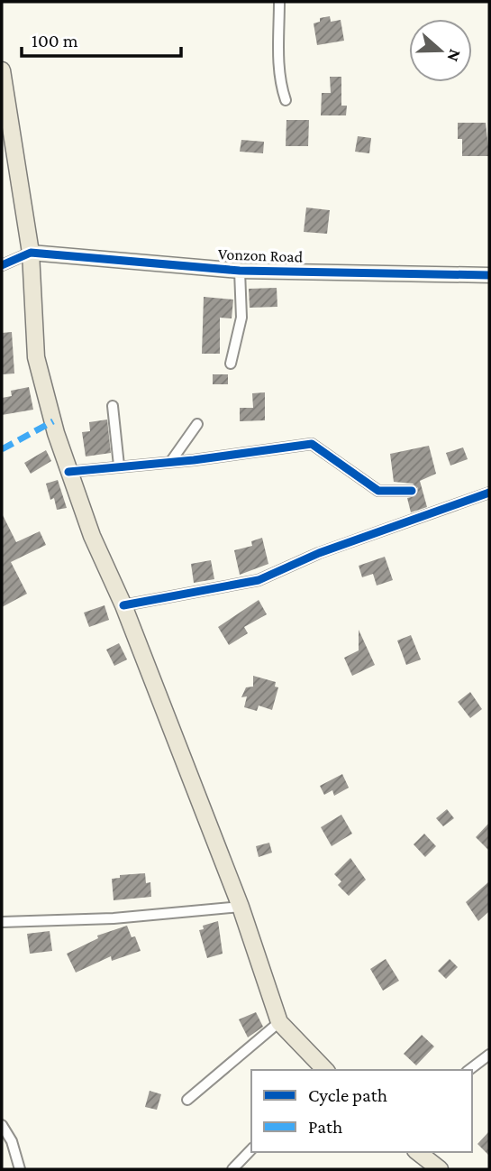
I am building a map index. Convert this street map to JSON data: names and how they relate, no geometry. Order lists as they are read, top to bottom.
{
  "streets": {
    "street": ["Vonzon Road"]
  },
  "legend": ["Cycle path", "Path"],
  "scale_bar": "100 m",
  "north": "right"
}
